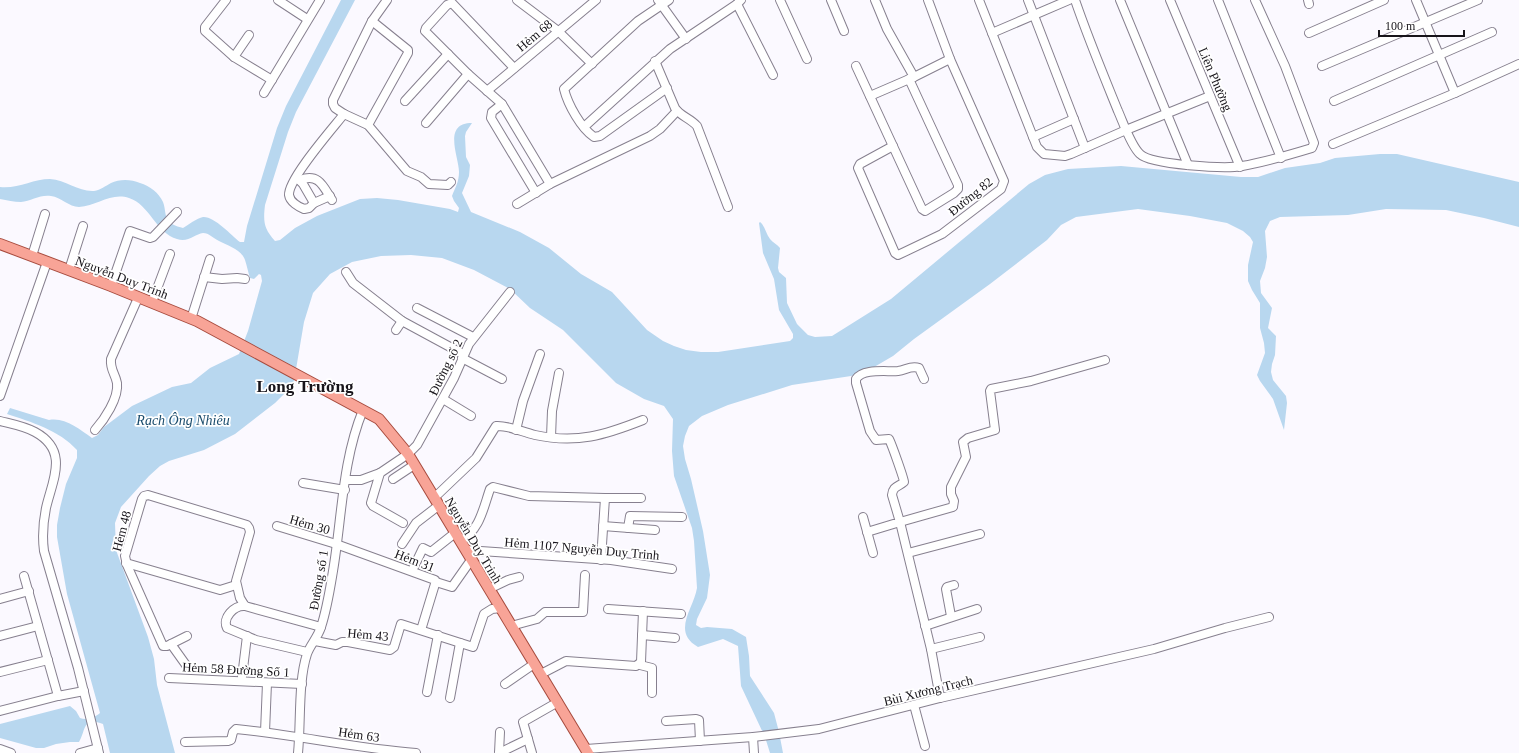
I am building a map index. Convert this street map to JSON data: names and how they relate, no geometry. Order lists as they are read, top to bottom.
{
  "streets": {
    "main road": ["Nguyễn Duy Trinh"],
    "street": [
      "Hẻm 68",
      "Liên Phường",
      "Đường 82",
      "Đường số 2",
      "Hẻm 30",
      "Hẻm 48",
      "Hẻm 1107 Nguyễn Duy Trinh",
      "Hẻm 31",
      "Đường số 1",
      "Hẻm 43",
      "Hẻm 58 Đường Số 1",
      "Bùi Xương Trạch",
      "Hẻm 63"
    ]
  },
  "crossings": [
    ["Nguyễn Duy Trinh", "Đường số 2"],
    ["Nguyễn Duy Trinh", "Hẻm 1107 Nguyễn Duy Trinh"],
    ["Nguyễn Duy Trinh", "Đường số 1"],
    ["Nguyễn Duy Trinh", "Bùi Xương Trạch"],
    ["Đường số 2", "Đường số 1"],
    ["Hẻm 30", "Hẻm 31"],
    ["Hẻm 30", "Đường số 1"],
    ["Hẻm 31", "Đường số 1"],
    ["Hẻm 31", "Hẻm 43"],
    ["Đường số 1", "Hẻm 43"],
    ["Đường số 1", "Hẻm 58 Đường Số 1"],
    ["Đường số 1", "Hẻm 63"]
  ],
  "districts": ["Long Trường"],
  "water": ["Rạch Ông Nhiêu"],
  "scale_bar": "100 m"
}
